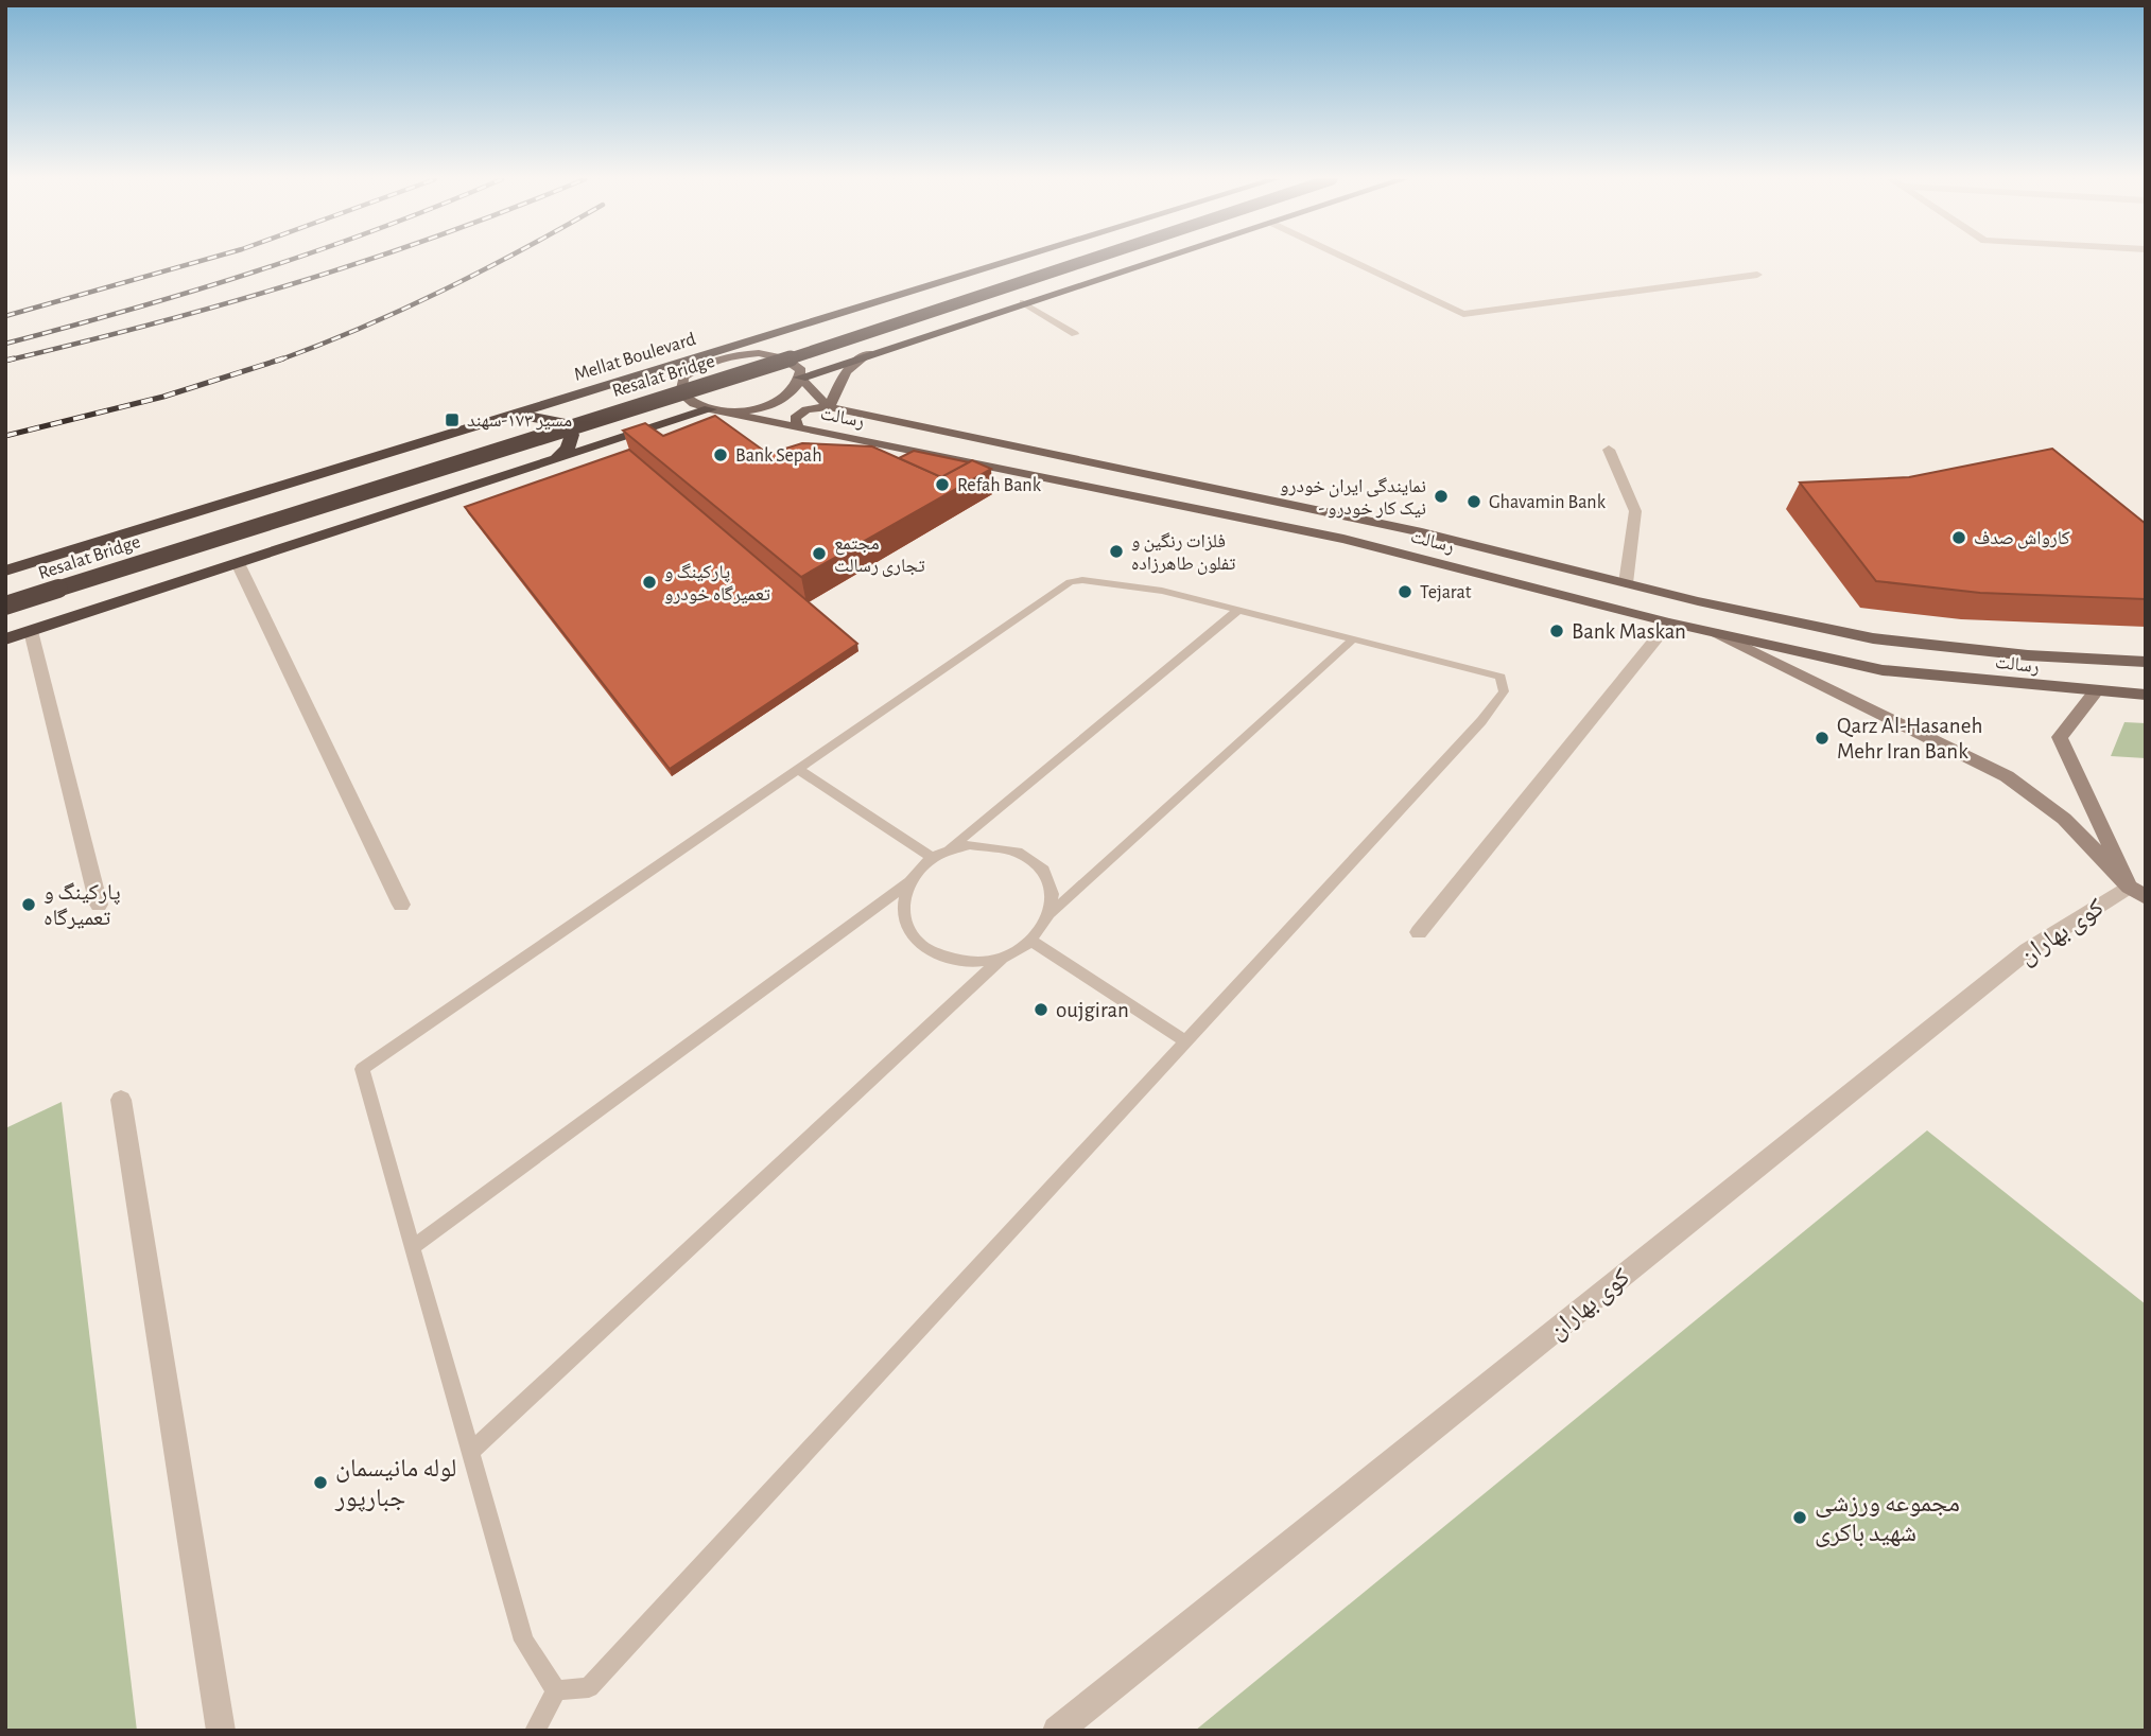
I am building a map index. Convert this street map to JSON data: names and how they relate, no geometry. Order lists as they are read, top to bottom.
{
  "streets": {
    "highway": ["Mellat Boulevard", "Resalat Bridge"],
    "main road": ["رسالت"],
    "street": ["کوی بهاران"]
  },
  "places": {
    "transit": ["مسیر ۱۷۳-سهند"],
    "other": [
      "Bank Sepah",
      "Refah Bank",
      "نمایندگی ایران خودرو - نیک کار خودرو",
      "Ghavamin Bank",
      "کارواش صدف",
      "فلزات رنگین و تفلون طاهرزاده",
      "مجتمع تجاری رسالت",
      "پارکینگ و تعمیرگاه خودرو",
      "Tejarat",
      "Bank Maskan",
      "Qarz Al-Hasaneh Mehr Iran Bank",
      "پارکینگ و تعمیرگاه",
      "oujgiran",
      "لوله مانیسمان جبارپور",
      "مجموعه ورزشی شهید باکری"
    ]
  }
}
